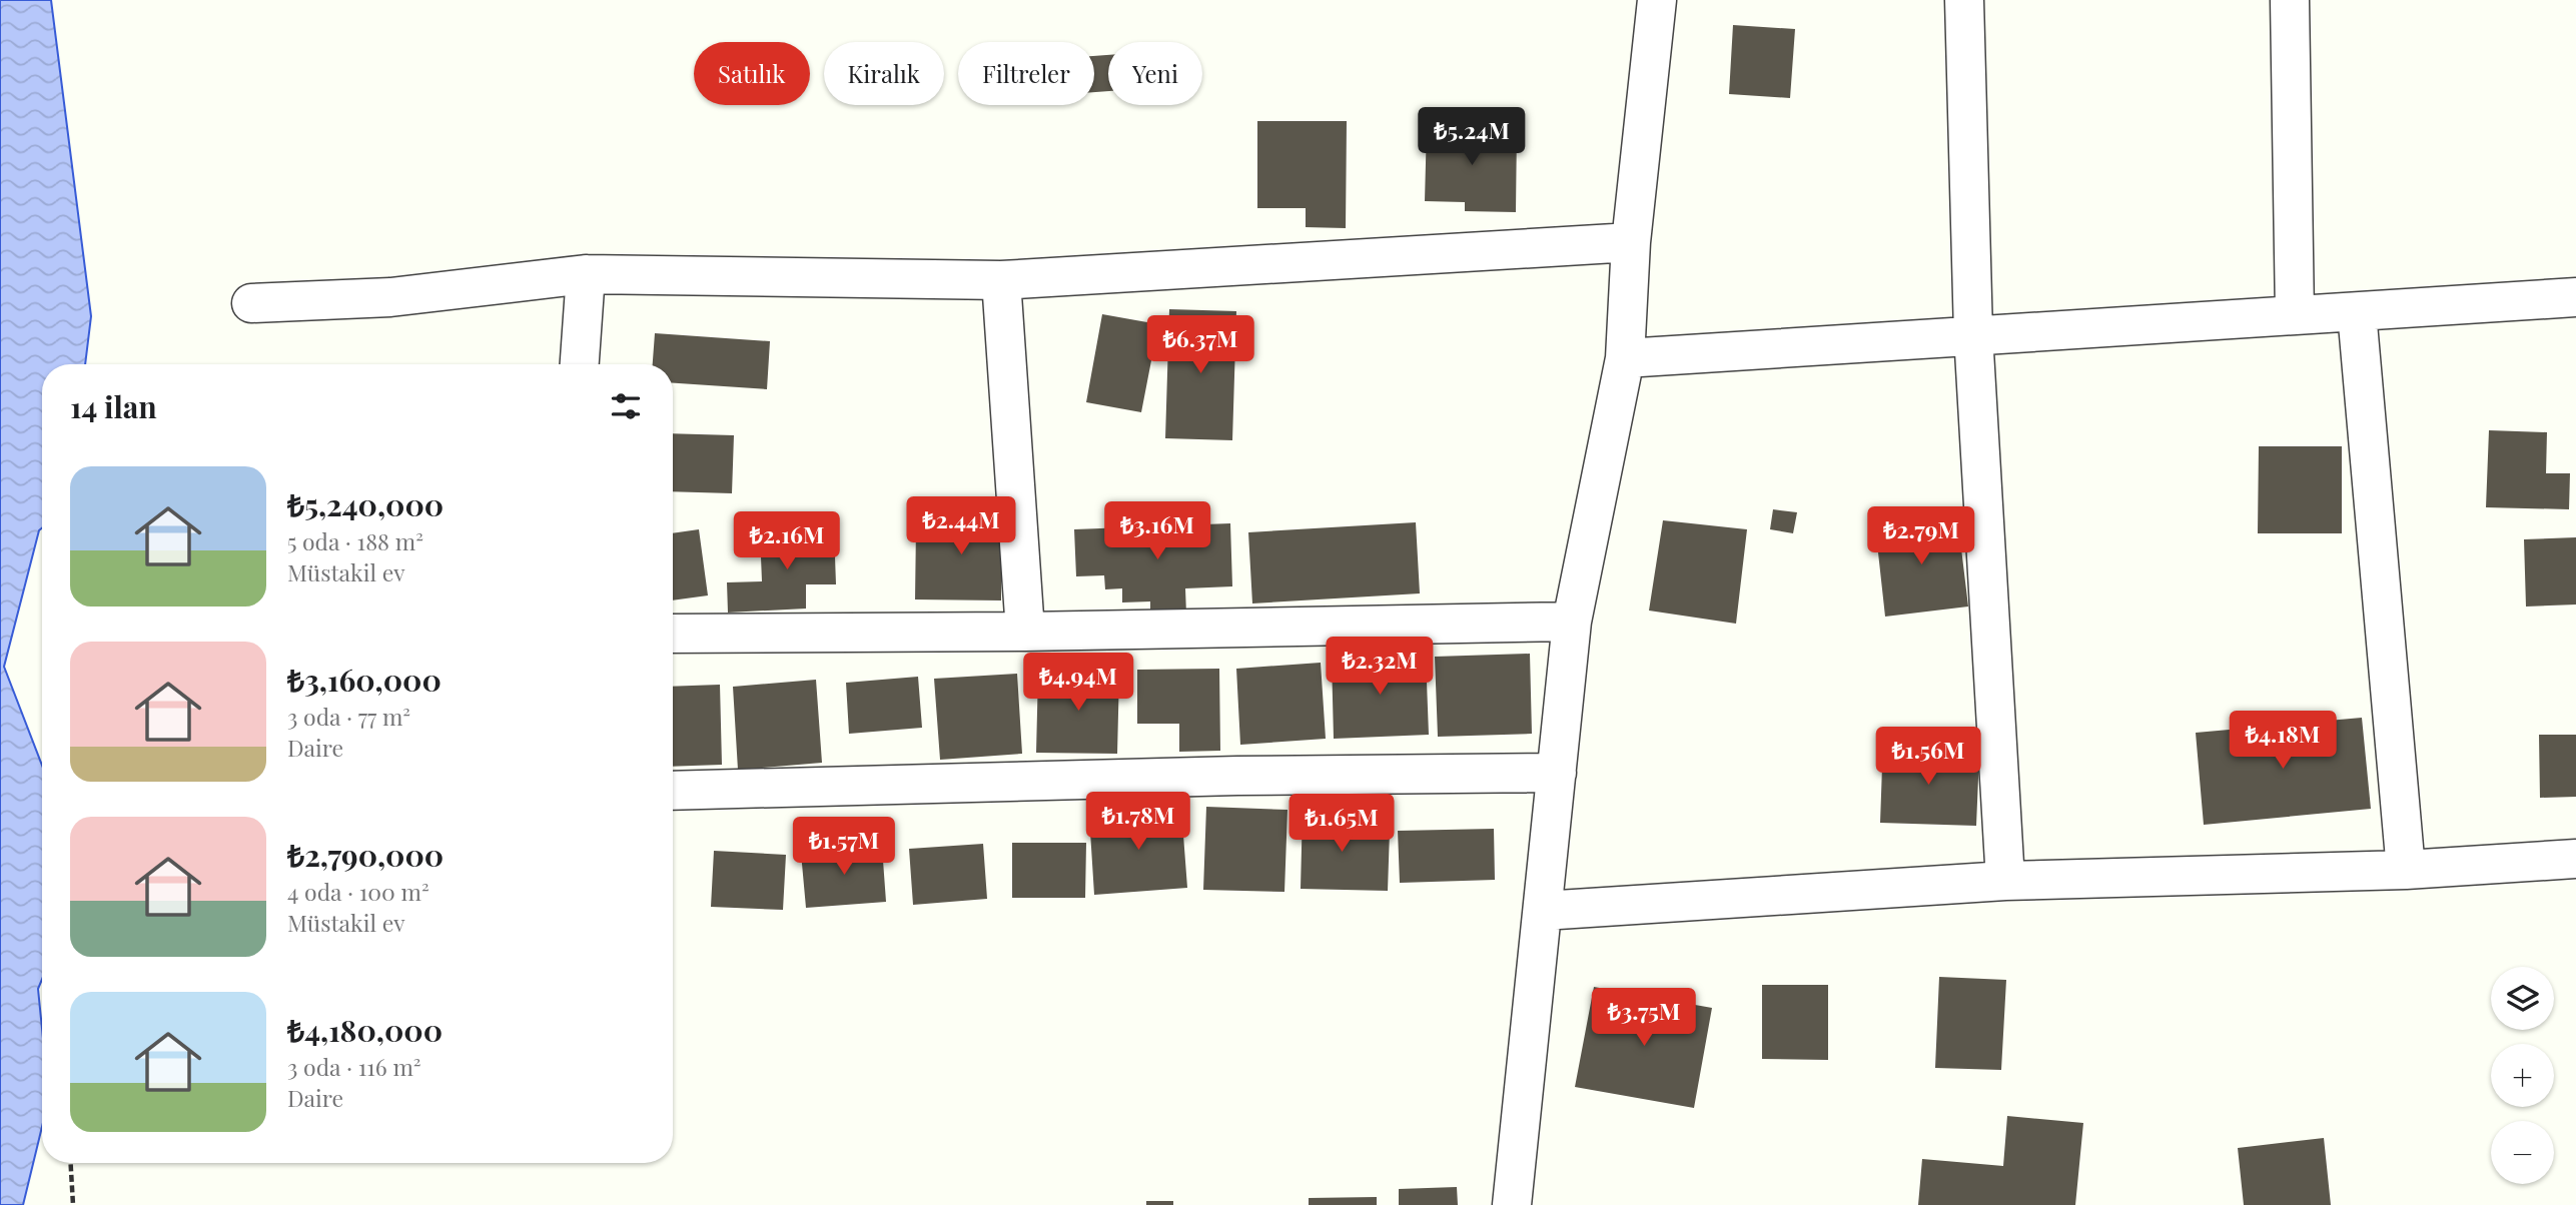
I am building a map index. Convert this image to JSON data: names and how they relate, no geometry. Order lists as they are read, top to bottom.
{
  "page": {
    "chip": [
      "Satılık",
      "Kiralık",
      "Filtreler",
      "Yeni"
    ],
    "price": [
      "₺5.24M",
      "₺6.37M",
      "₺2.44M",
      "₺3.16M",
      "₺2.79M",
      "₺2.16M",
      "₺2.32M",
      "₺4.94M",
      "₺4.18M",
      "₺1.56M",
      "₺1.78M",
      "₺1.65M",
      "₺1.57M",
      "₺3.75M"
    ],
    "heading": "14 ilan",
    "list": [
      {
        "name": "₺5,240,000",
        "note": "5 oda · 188 m² · Müstakil ev"
      },
      {
        "name": "₺3,160,000",
        "note": "3 oda · 77 m² · Daire"
      },
      {
        "name": "₺2,790,000",
        "note": "4 oda · 100 m² · Müstakil ev"
      },
      {
        "name": "₺4,180,000",
        "note": "3 oda · 116 m² · Daire"
      }
    ],
    "map_buttons": ["+", "−"]
  }
}
